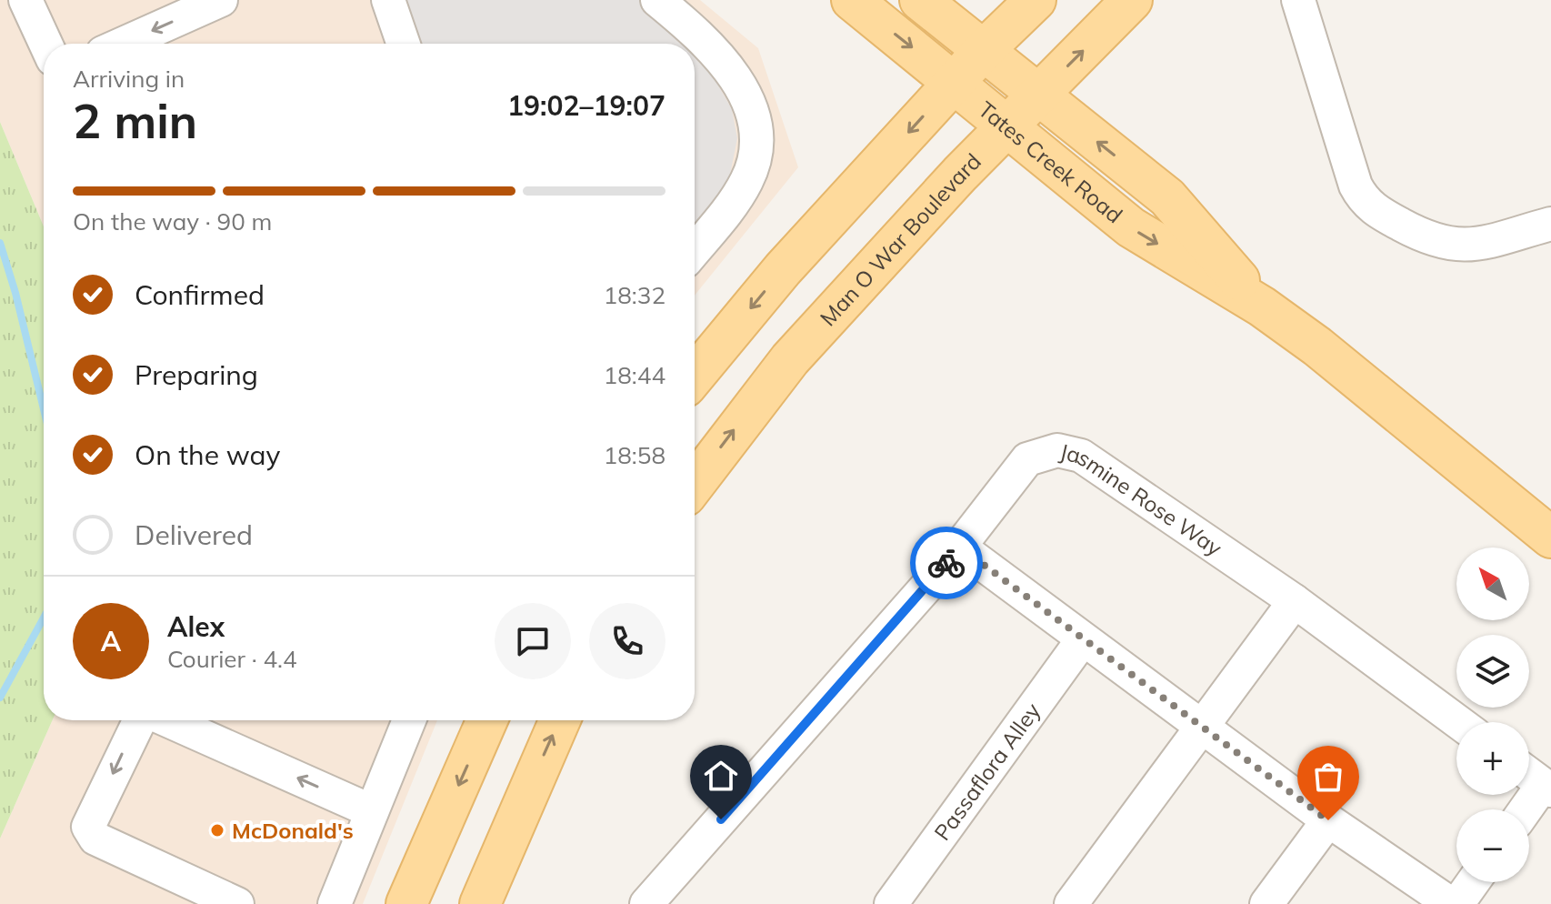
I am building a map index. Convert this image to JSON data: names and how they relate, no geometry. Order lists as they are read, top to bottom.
{
  "streets": {
    "main road": ["Tates Creek Road", "Man O War Boulevard"],
    "street": ["Jasmine Rose Way", "Passaflora Alley"]
  },
  "crossings": [
    ["Tates Creek Road", "Man O War Boulevard"]
  ],
  "places": ["McDonald's"],
  "north": "top left",
  "page": {
    "heading": ["2 min", "Arriving in", "19:02–19:07"],
    "panel": ["Alex", "Courier · 4.4"],
    "bar": "On the way · 90 m",
    "list": [
      ["Confirmed", "18:32"],
      ["Preparing", "18:44"],
      ["On the way", "18:58"],
      "Delivered"
    ],
    "map_buttons": ["+", "−"],
    "round": "A"
  }
}
